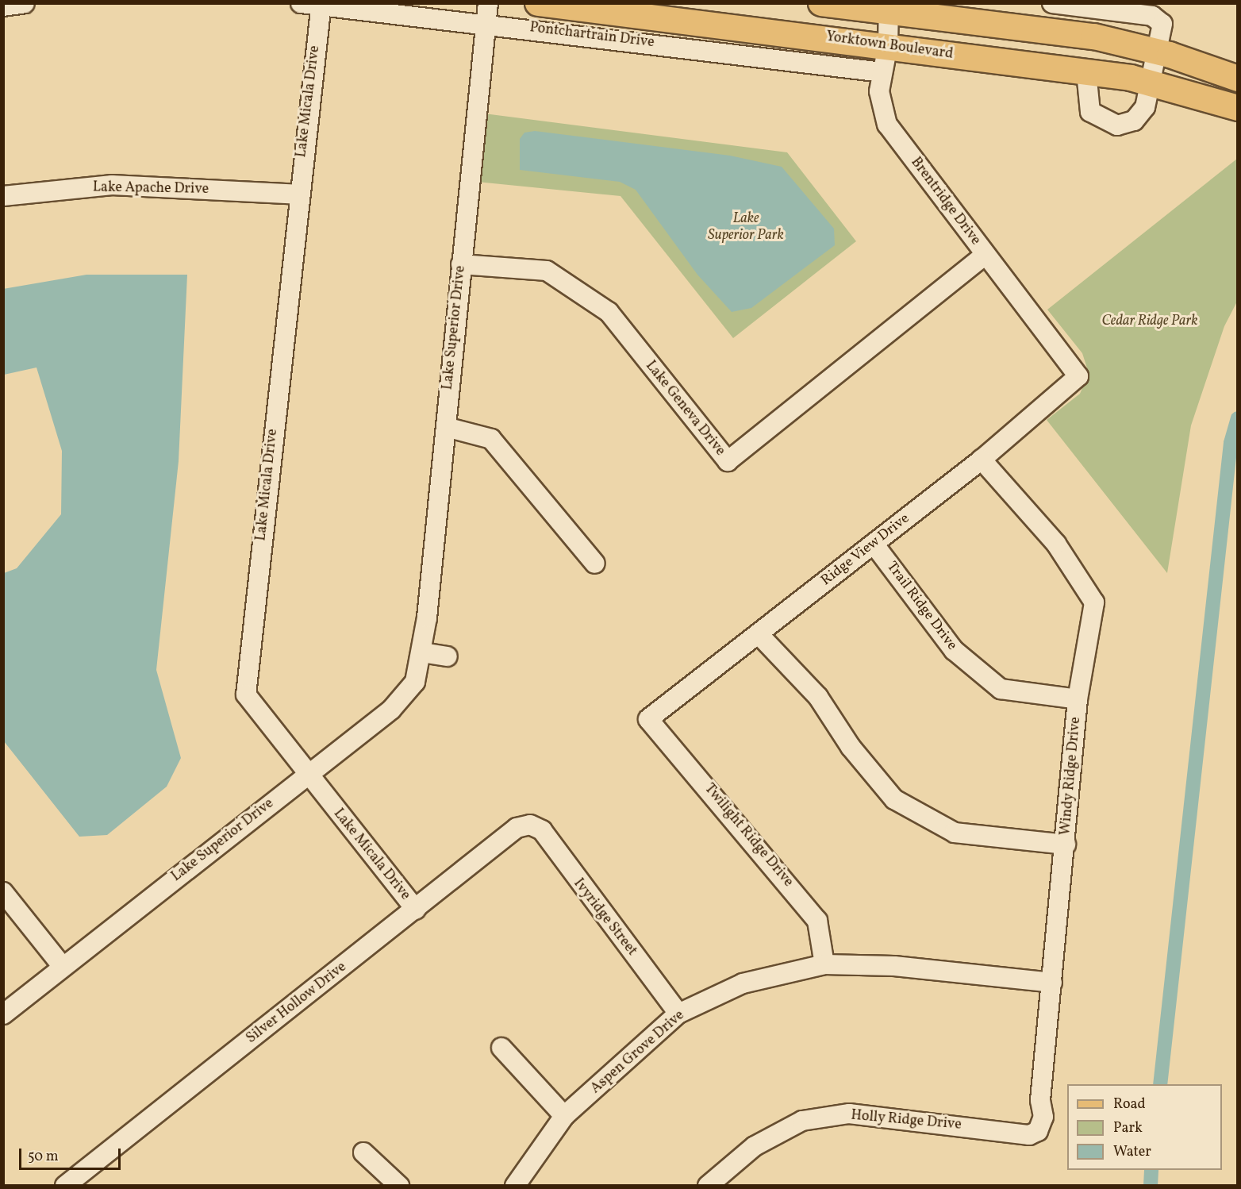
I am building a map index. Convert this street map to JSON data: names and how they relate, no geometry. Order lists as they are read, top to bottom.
{
  "streets": {
    "main road": ["Yorktown Boulevard"],
    "street": [
      "Pontchartrain Drive",
      "Lake Micala Drive",
      "Lake Apache Drive",
      "Brentridge Drive",
      "Lake Superior Drive",
      "Lake Geneva Drive",
      "Ridge View Drive",
      "Trail Ridge Drive",
      "Windy Ridge Drive",
      "Twilight Ridge Drive",
      "Ivyridge Street",
      "Silver Hollow Drive",
      "Aspen Grove Drive",
      "Holly Ridge Drive"
    ]
  },
  "crossings": [
    ["Pontchartrain Drive", "Lake Micala Drive"],
    ["Pontchartrain Drive", "Brentridge Drive"],
    ["Pontchartrain Drive", "Lake Superior Drive"],
    ["Yorktown Boulevard", "Brentridge Drive"],
    ["Lake Micala Drive", "Lake Apache Drive"],
    ["Lake Micala Drive", "Lake Superior Drive"],
    ["Lake Micala Drive", "Silver Hollow Drive"],
    ["Brentridge Drive", "Lake Geneva Drive"],
    ["Brentridge Drive", "Ridge View Drive"],
    ["Lake Superior Drive", "Lake Geneva Drive"],
    ["Ridge View Drive", "Trail Ridge Drive"],
    ["Ridge View Drive", "Windy Ridge Drive"],
    ["Ridge View Drive", "Twilight Ridge Drive"],
    ["Trail Ridge Drive", "Windy Ridge Drive"],
    ["Windy Ridge Drive", "Aspen Grove Drive"],
    ["Windy Ridge Drive", "Holly Ridge Drive"],
    ["Twilight Ridge Drive", "Aspen Grove Drive"],
    ["Ivyridge Street", "Silver Hollow Drive"],
    ["Ivyridge Street", "Aspen Grove Drive"]
  ],
  "parks": ["Lake Superior Park", "Cedar Ridge Park"],
  "legend": ["Road", "Park", "Water"],
  "scale_bar": "50 m"
}
